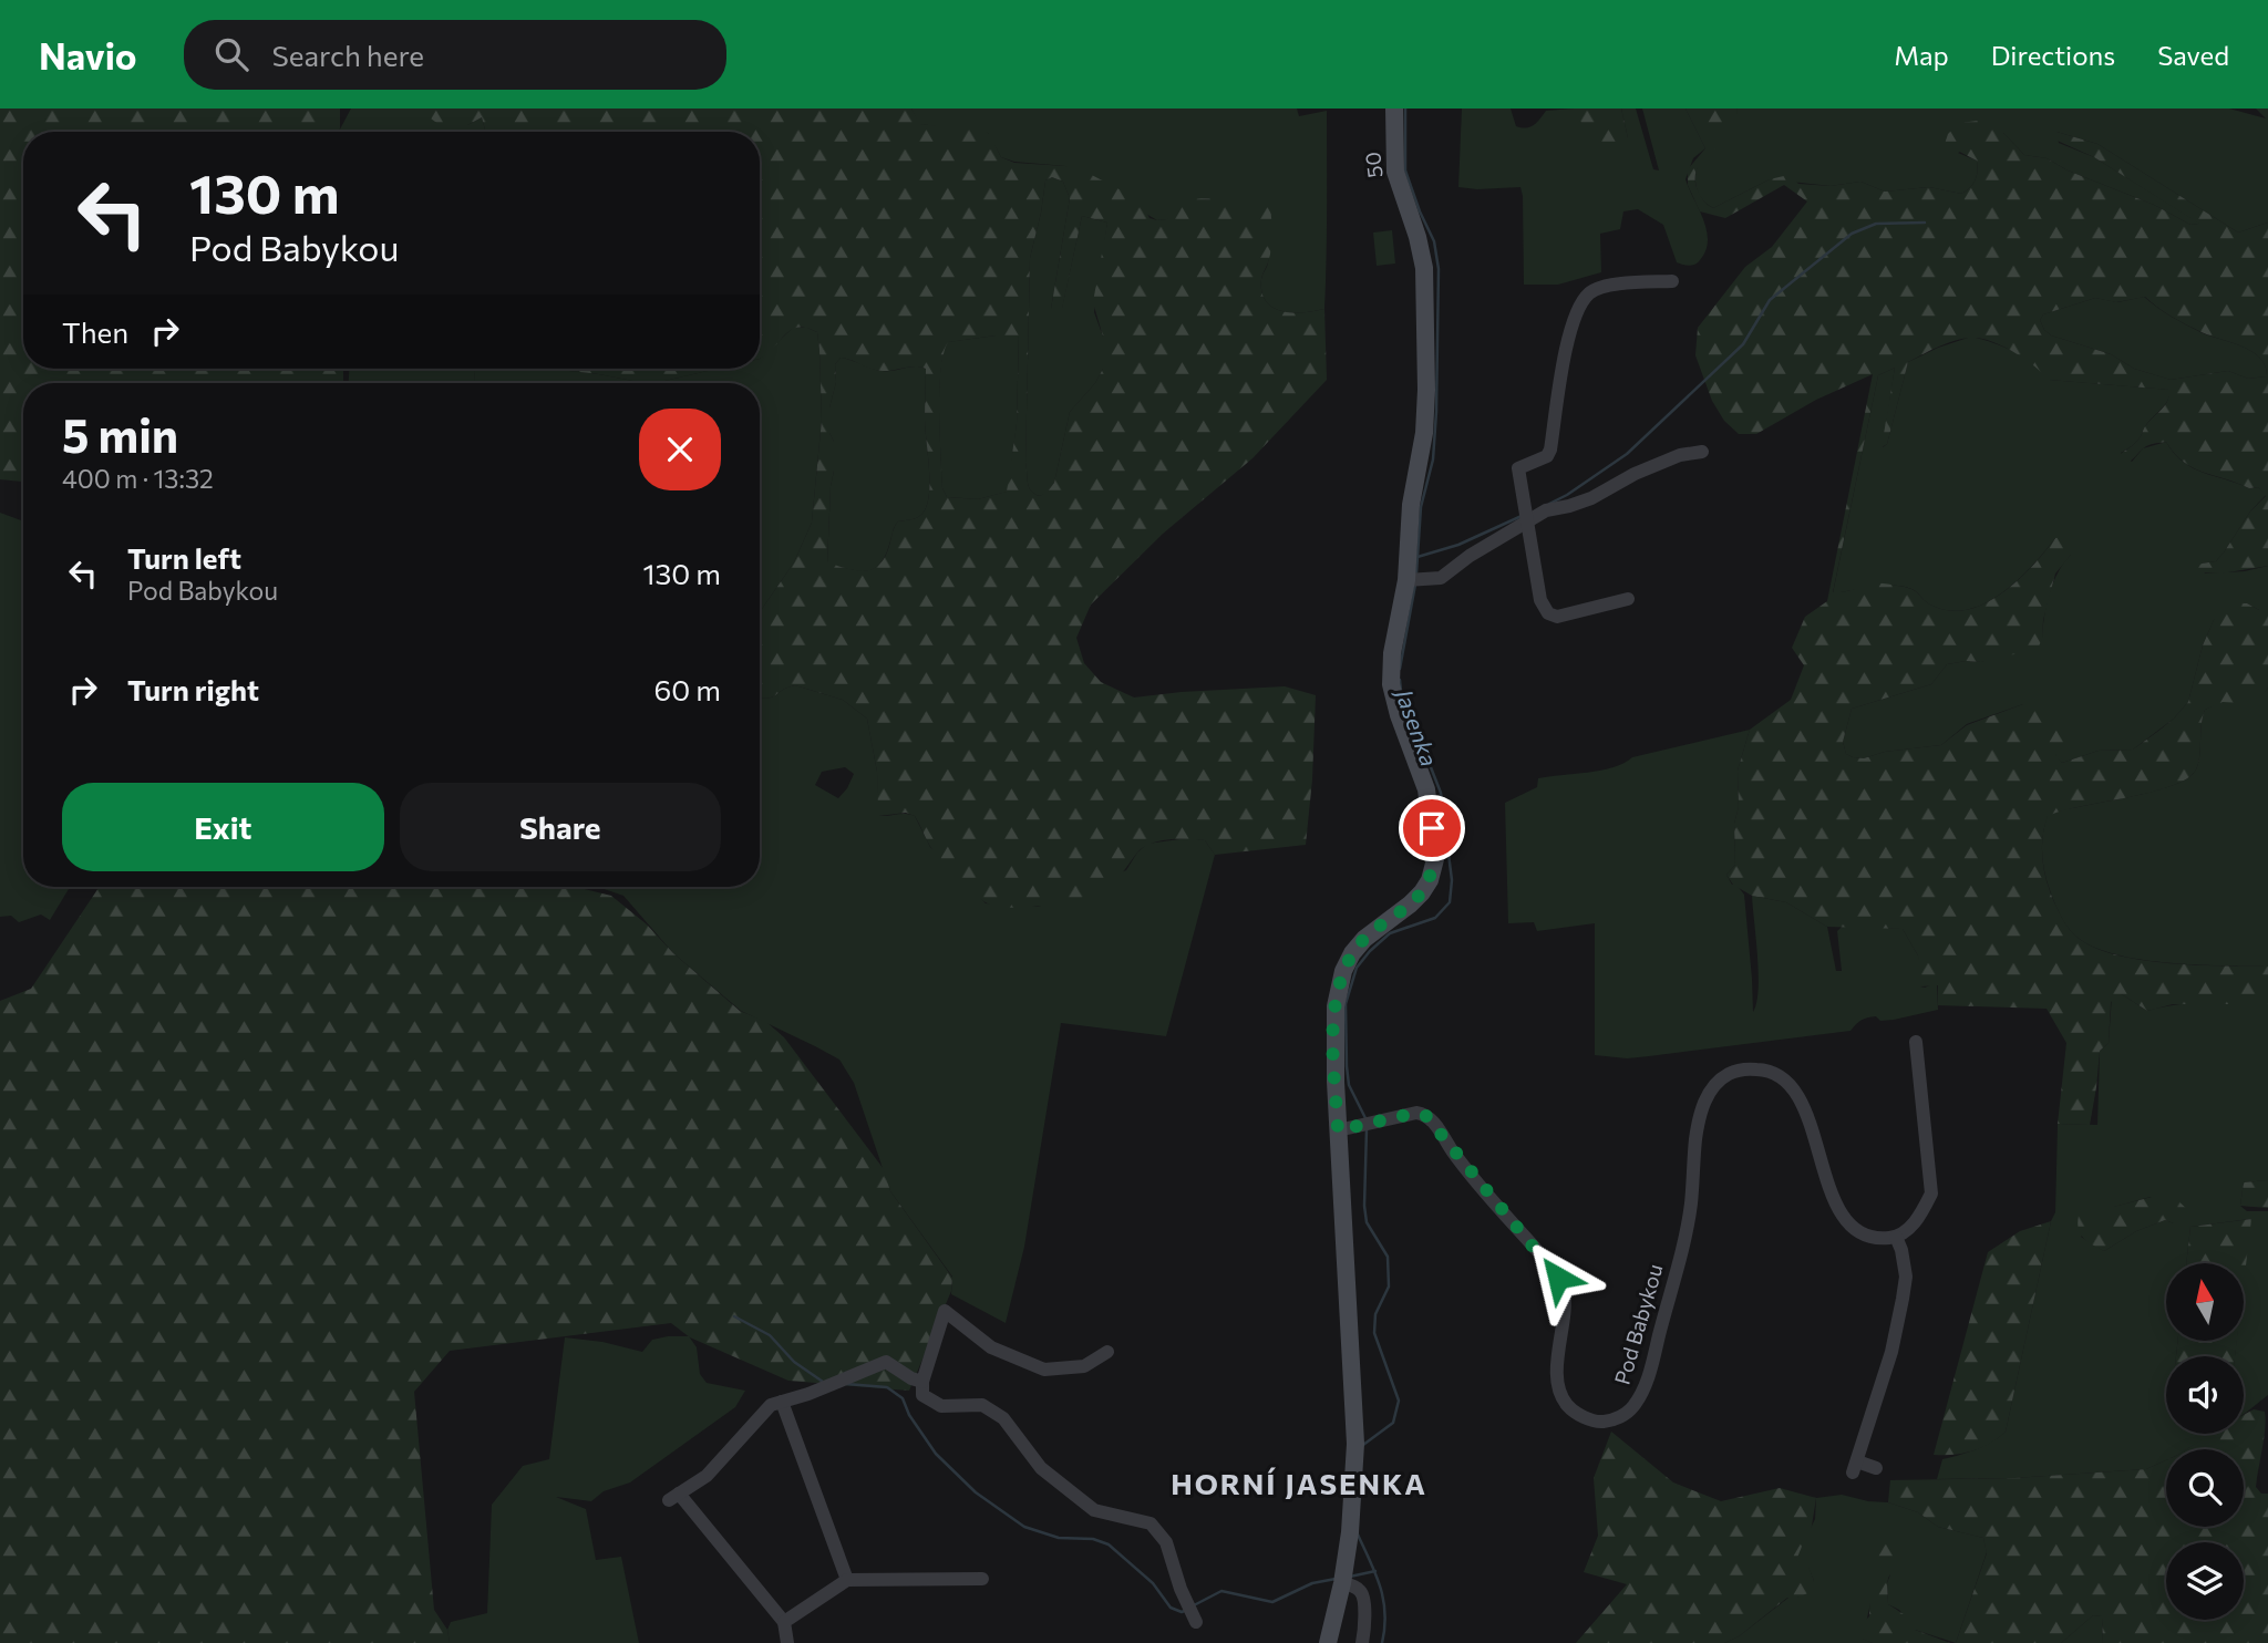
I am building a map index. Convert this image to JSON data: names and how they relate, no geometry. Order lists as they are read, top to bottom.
{
  "streets": {
    "street": ["50", "Pod Babykou"]
  },
  "crossings": [
    ["50", "Pod Babykou"]
  ],
  "districts": ["HORNÍ JASENKA"],
  "water": ["Jasenka"],
  "north": "top",
  "page": {
    "header": "Navio",
    "search": "Search here",
    "nav": ["Map", "Directions", "Saved"],
    "turn": ["130 m", "Pod Babykou"],
    "then": "Then",
    "heading": ["5 min", "400 m · 13:32"],
    "list": [
      {
        "name": "Turn left",
        "note": "Pod Babykou",
        "value": "130 m"
      },
      {
        "name": "Turn right",
        "value": "60 m"
      }
    ],
    "buttons": ["Exit", "Share"]
  }
}
